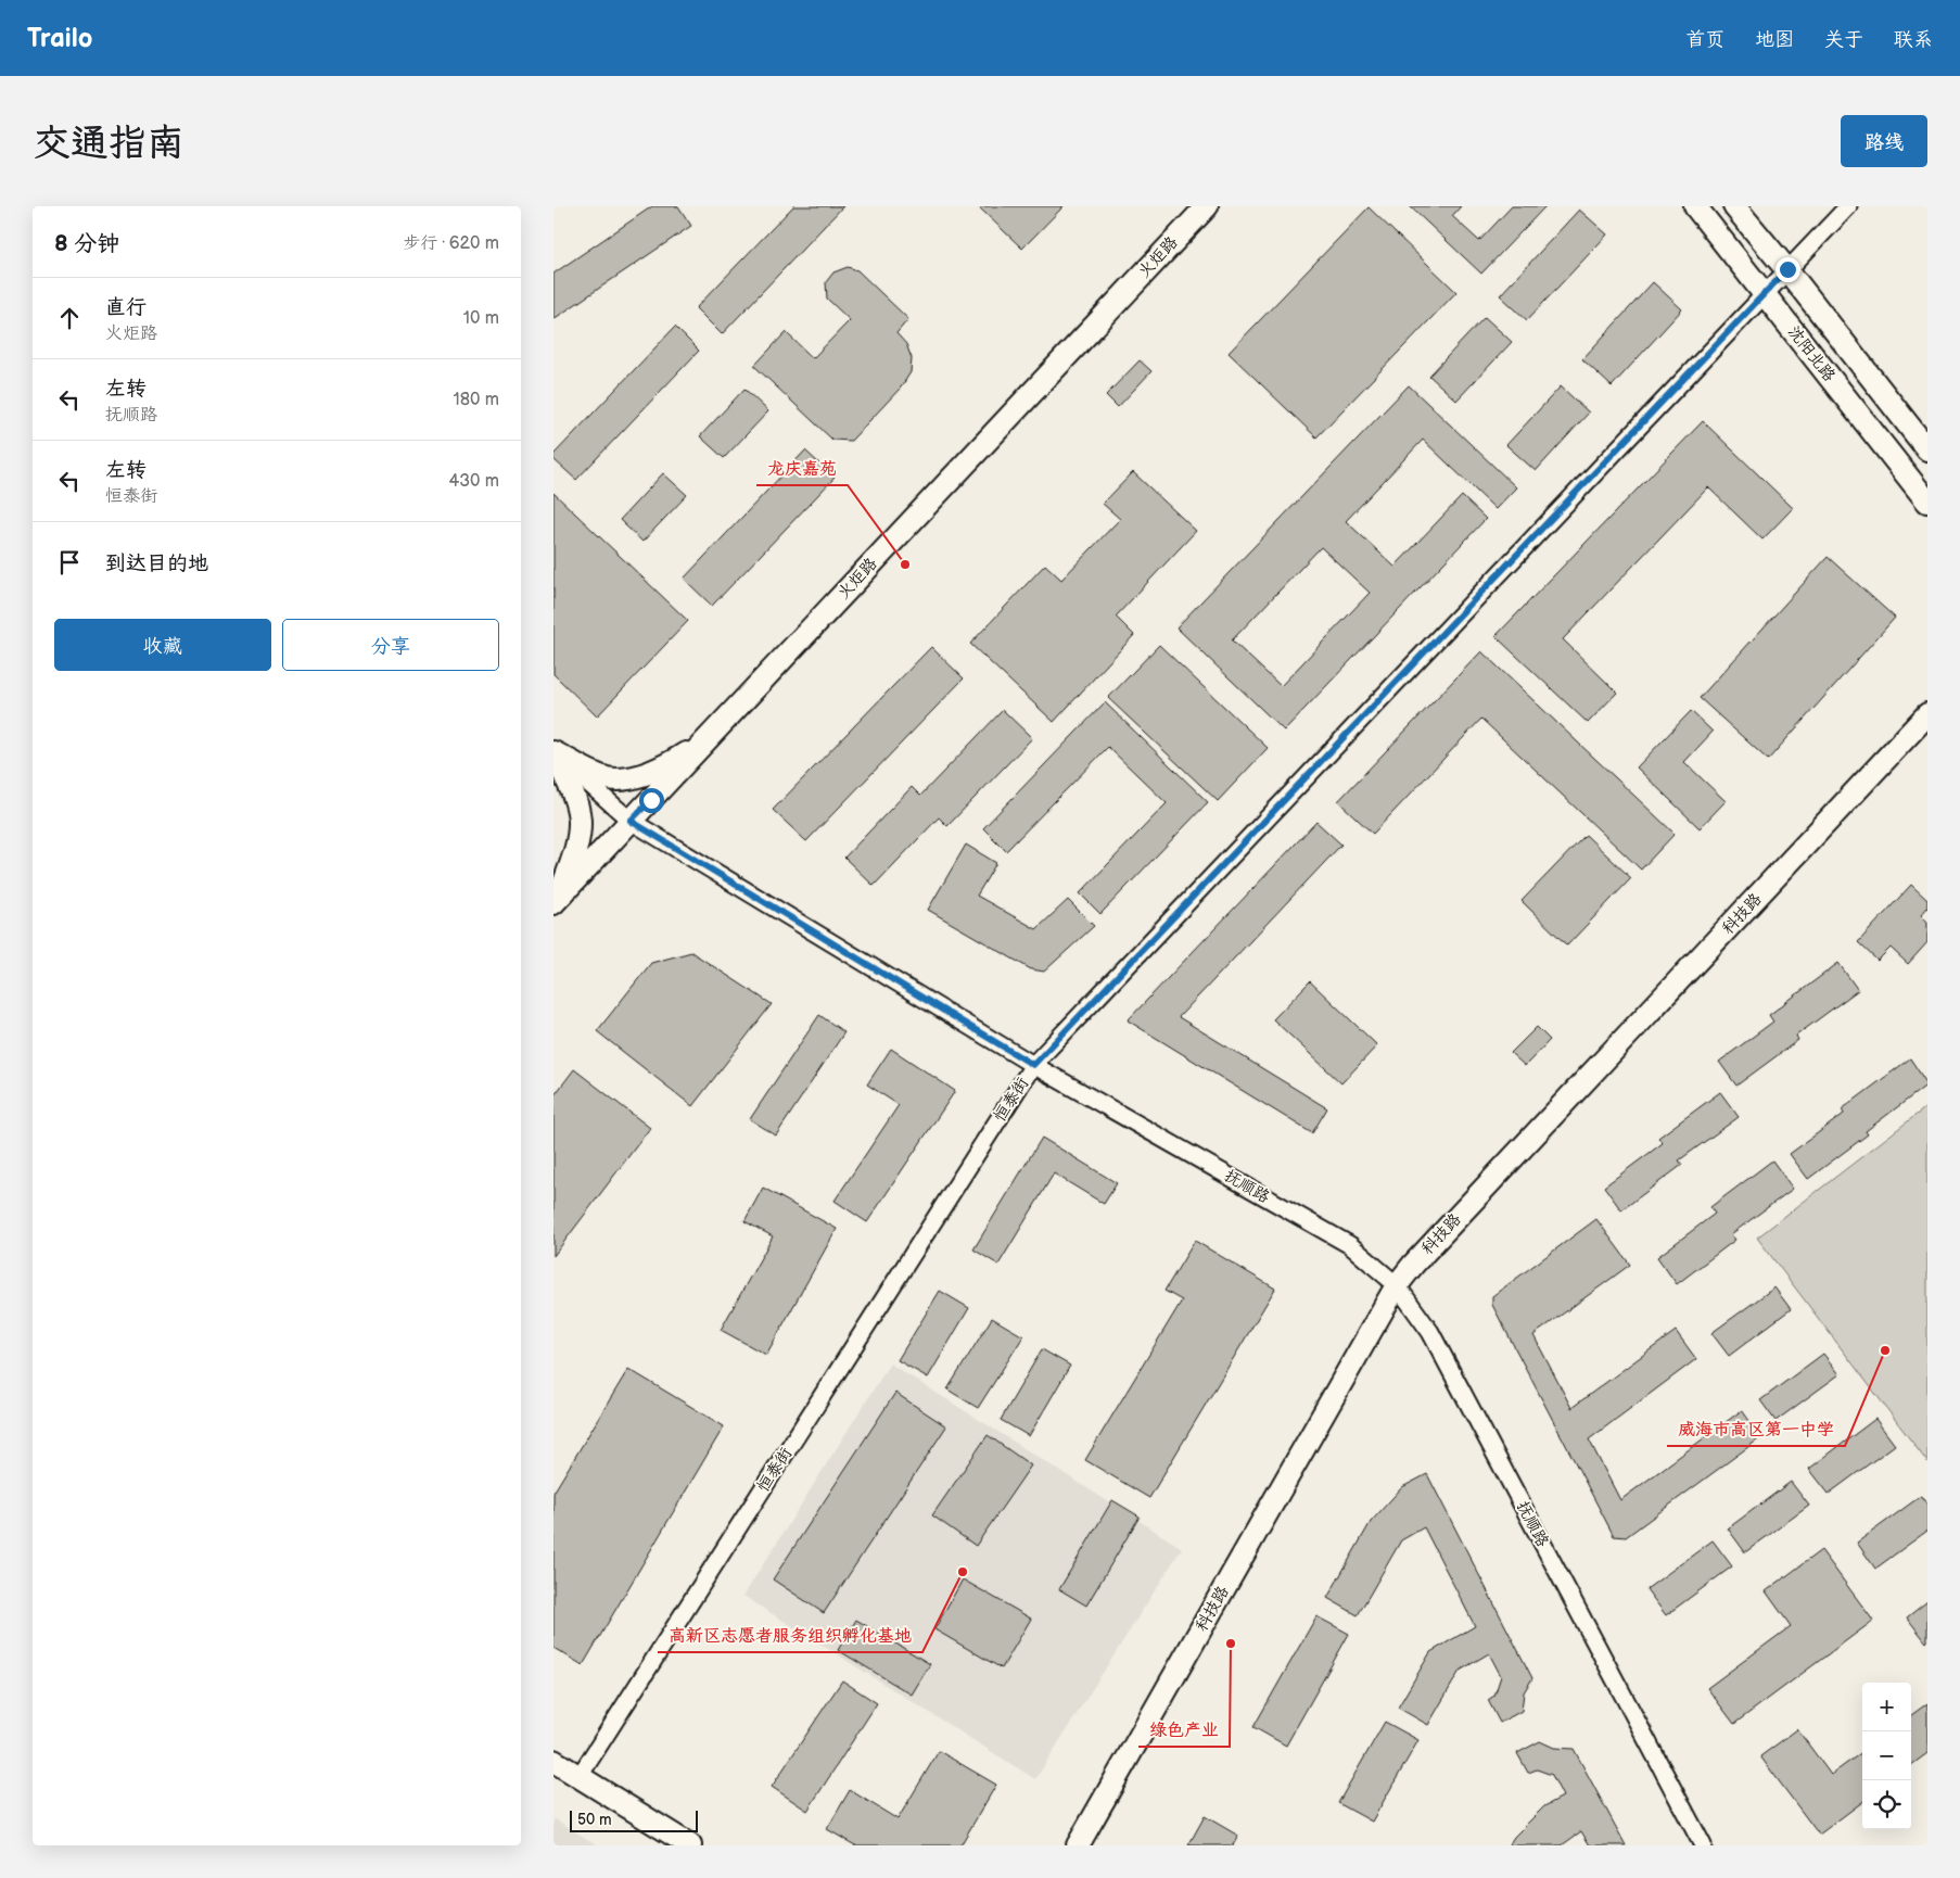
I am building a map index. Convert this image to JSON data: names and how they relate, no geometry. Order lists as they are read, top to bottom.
{
  "streets": {
    "main road": ["火炬路", "沈阳北路", "科技路"],
    "street": ["恒泰街", "抚顺路"]
  },
  "crossings": [
    ["火炬路", "抚顺路"],
    ["沈阳北路", "恒泰街"],
    ["科技路", "抚顺路"],
    ["恒泰街", "抚顺路"]
  ],
  "places": [
    "龙庆嘉苑",
    "威海市高区第一中学",
    "高新区志愿者服务组织孵化基地",
    "绿色产业"
  ],
  "scale_bar": "50 m",
  "page": {
    "header": "Trailo",
    "nav": [
      "首页",
      "地图",
      "关于",
      "联系"
    ],
    "buttons": [
      "路线",
      ["收藏", "分享"]
    ],
    "title": "交通指南",
    "heading": ["8 分钟", "步行 · 620 m"],
    "list": [
      ["直行", "火炬路", "10 m"],
      ["左转", "抚顺路", "180 m"],
      ["左转", "恒泰街", "430 m"],
      "到达目的地"
    ],
    "map_buttons": ["+", "−"],
    "scale": "50 m"
  }
}
